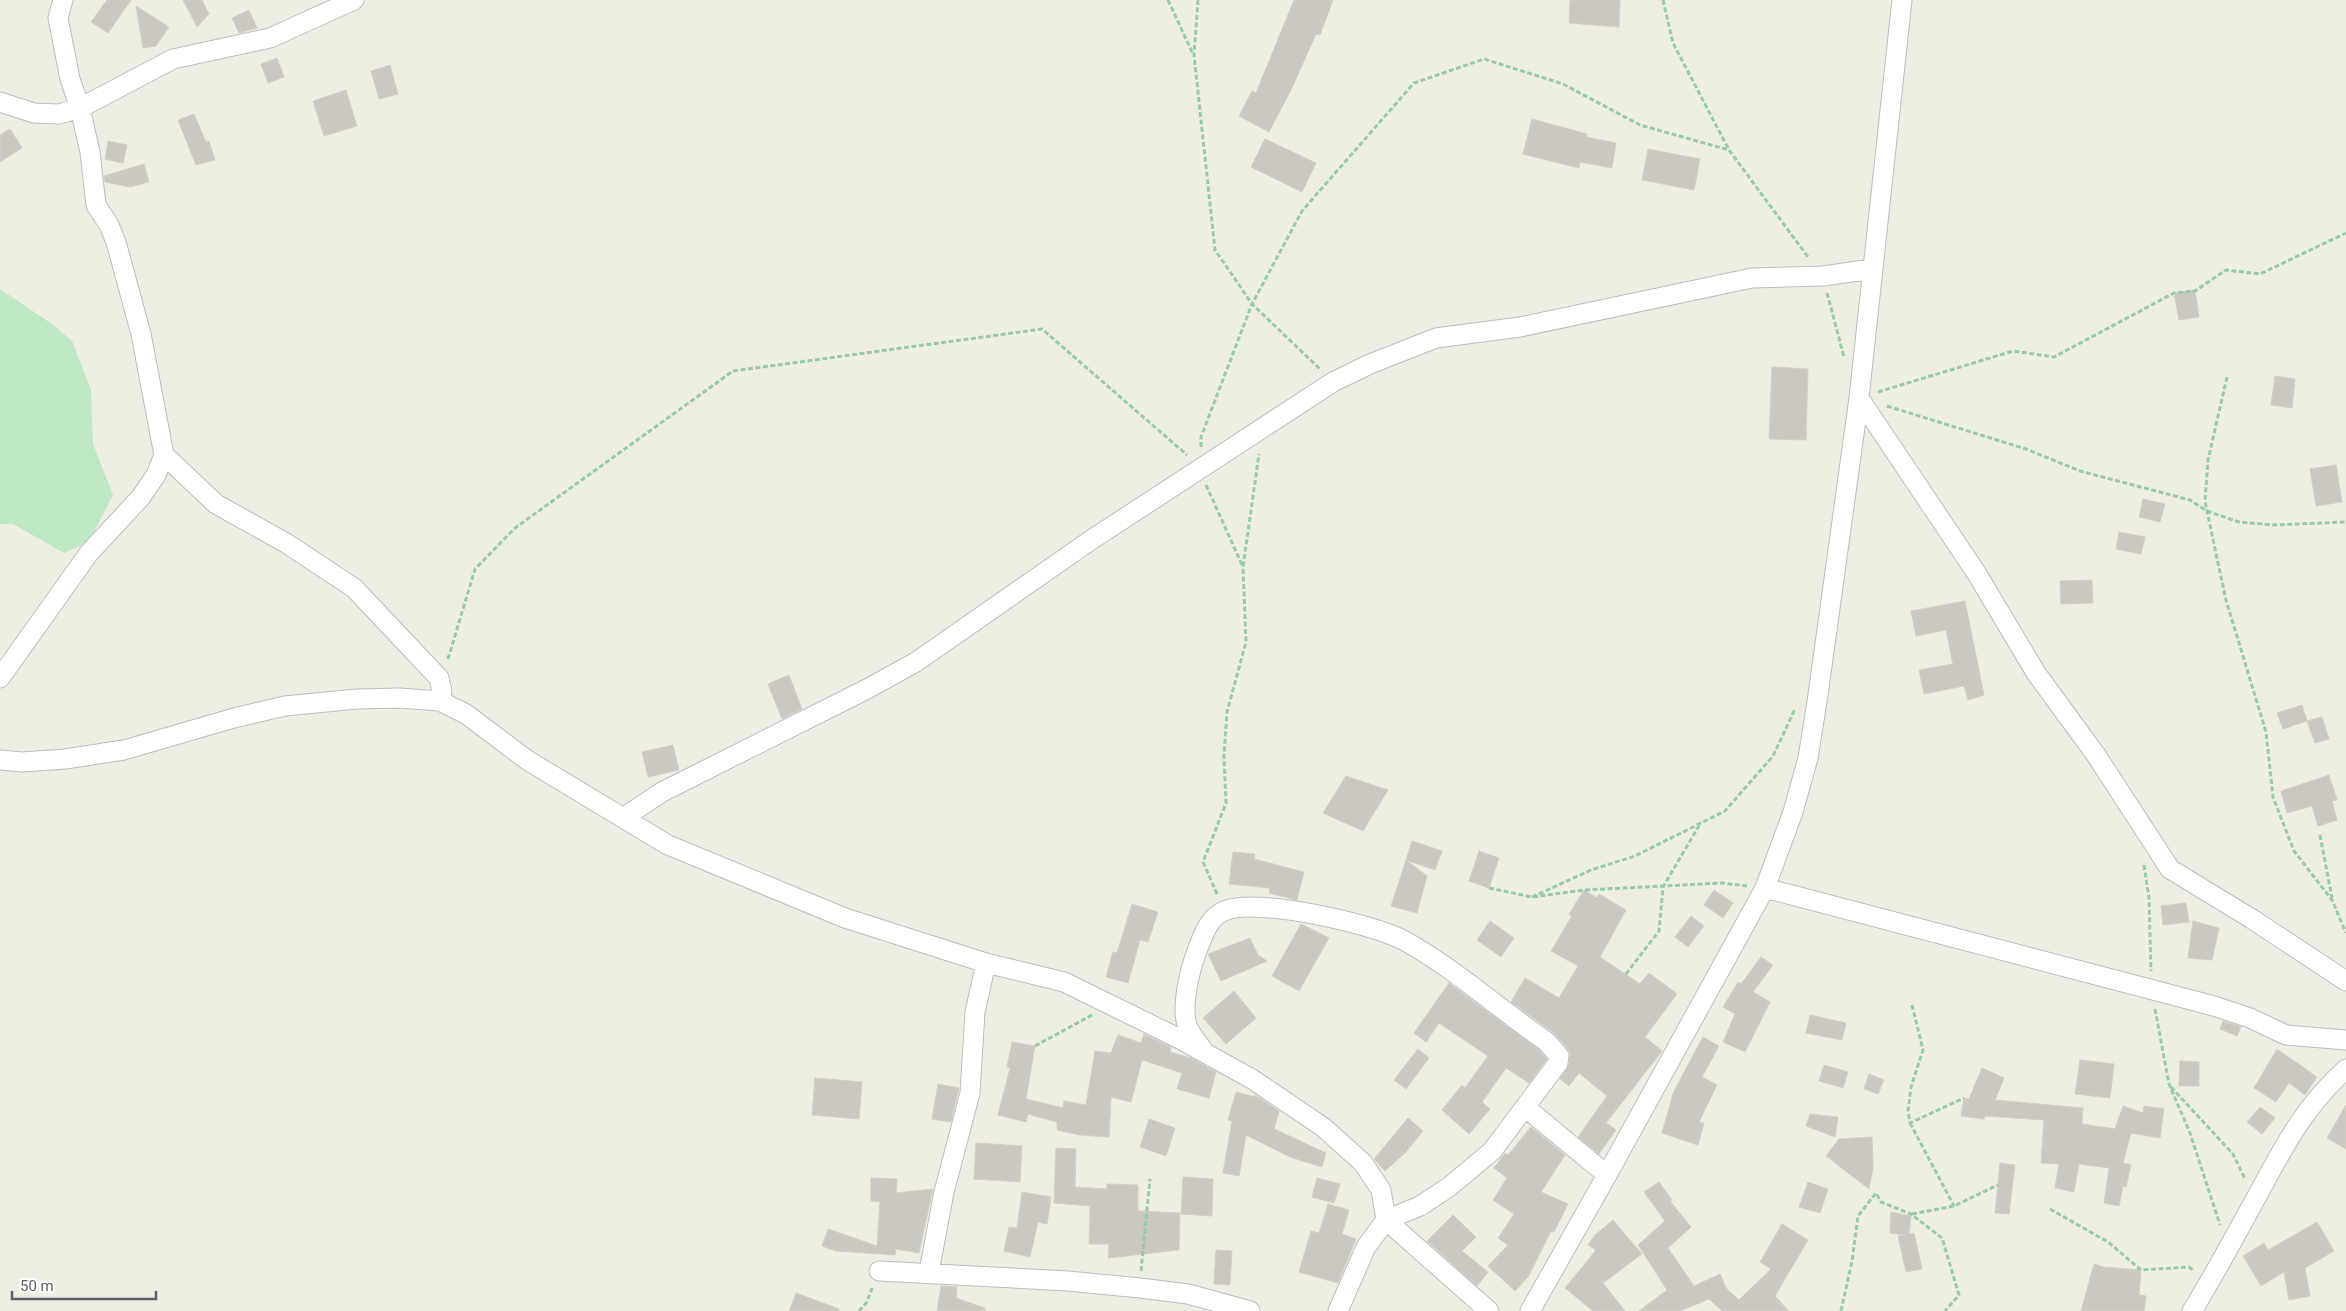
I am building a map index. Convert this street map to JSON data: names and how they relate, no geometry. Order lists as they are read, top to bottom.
{
  "scale_bar": "50 m"
}
